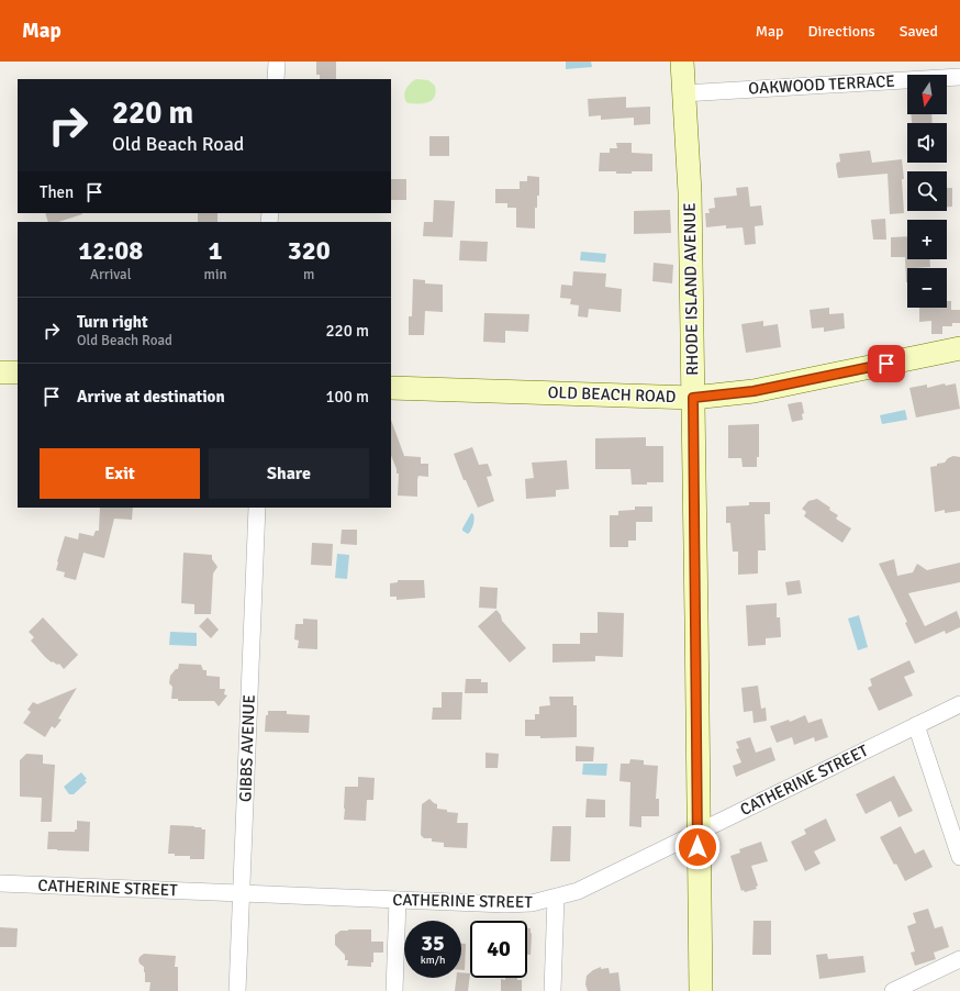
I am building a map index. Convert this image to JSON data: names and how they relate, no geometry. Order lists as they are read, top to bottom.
{
  "streets": {
    "street": [
      "OAKWOOD TERRACE",
      "RHODE ISLAND AVENUE",
      "OLD BEACH ROAD",
      "GIBBS AVENUE",
      "CATHERINE STREET"
    ]
  },
  "crossings": [
    ["OAKWOOD TERRACE", "RHODE ISLAND AVENUE"],
    ["RHODE ISLAND AVENUE", "OLD BEACH ROAD"],
    ["RHODE ISLAND AVENUE", "CATHERINE STREET"],
    ["GIBBS AVENUE", "CATHERINE STREET"]
  ],
  "north": "bottom",
  "page": {
    "header": "Map",
    "nav": ["Map", "Directions", "Saved"],
    "map_buttons": ["+", "−"],
    "turn": ["220 m", "Old Beach Road"],
    "then": "Then",
    "eta": [
      "12:08",
      "Arrival",
      "1",
      "min",
      "320",
      "m"
    ],
    "list": [
      {
        "name": "Turn right",
        "note": "Old Beach Road",
        "value": "220 m"
      },
      {
        "name": "Arrive at destination",
        "value": "100 m"
      }
    ],
    "buttons": ["Exit", "Share"],
    "speed": "35 km/h",
    "limit": "40"
  }
}
